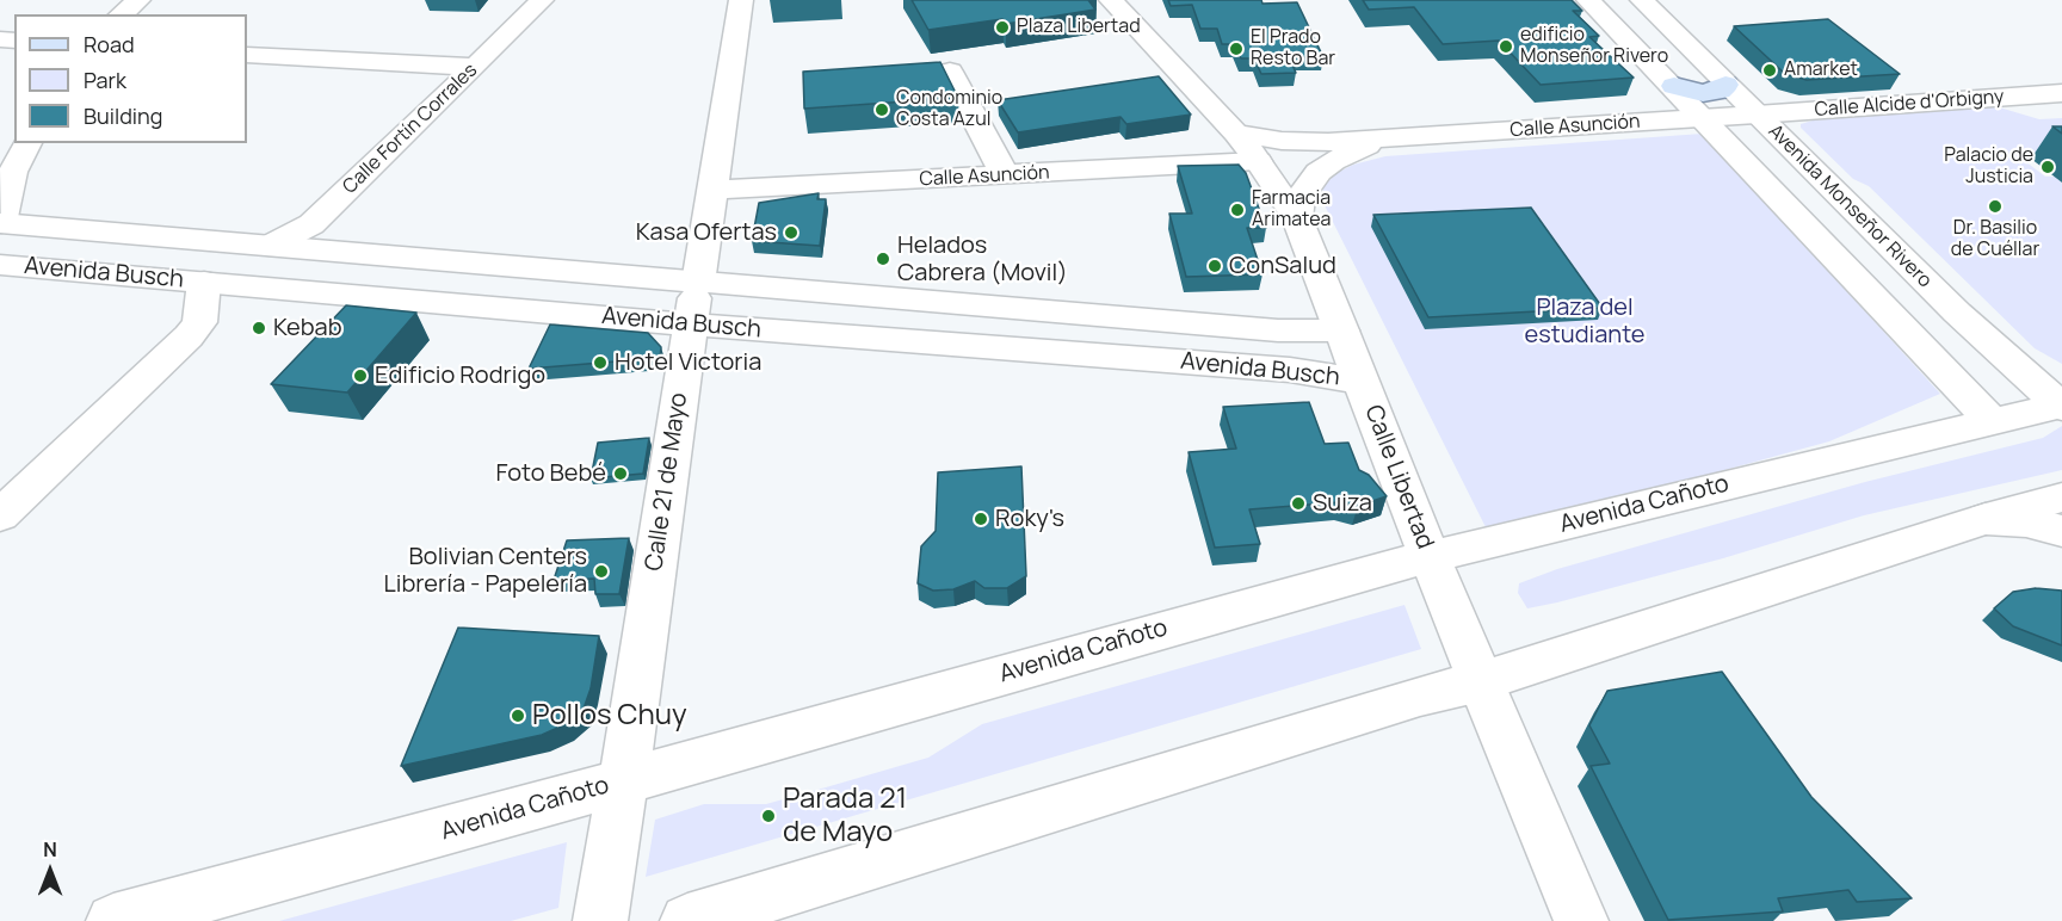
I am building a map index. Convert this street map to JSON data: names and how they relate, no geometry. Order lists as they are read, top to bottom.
{
  "streets": {
    "main road": [
      "Calle Alcide d'Orbigny",
      "Calle Asunción",
      "Calle Fortín Corrales",
      "Avenida Monseñor Rivero",
      "Avenida Busch",
      "Calle Libertad",
      "Calle 21 de Mayo",
      "Avenida Cañoto"
    ]
  },
  "crossings": [
    ["Calle Alcide d'Orbigny", "Calle Asunción"],
    ["Calle Alcide d'Orbigny", "Avenida Monseñor Rivero"],
    ["Calle Asunción", "Avenida Monseñor Rivero"],
    ["Calle Asunción", "Calle Libertad"],
    ["Calle Asunción", "Calle 21 de Mayo"],
    ["Calle Fortín Corrales", "Avenida Busch"],
    ["Avenida Monseñor Rivero", "Avenida Cañoto"],
    ["Avenida Busch", "Calle Libertad"],
    ["Avenida Busch", "Calle 21 de Mayo"],
    ["Calle Libertad", "Avenida Cañoto"],
    ["Calle 21 de Mayo", "Avenida Cañoto"]
  ],
  "parks": ["Plaza del estudiante"],
  "places": [
    "Plaza Libertad",
    "edificio Monseñor Rivero",
    "El Prado Resto Bar",
    "Amarket",
    "Condominio Costa Azul",
    "Palacio de Justicia",
    "Dr. Basilio de Cuéllar",
    "Farmacia Arimatea",
    "Kasa Ofertas",
    "Helados Cabrera (Movil)",
    "ConSalud",
    "Kebab",
    "Hotel Victoria",
    "Edificio Rodrigo",
    "Foto Bebé",
    "Suiza",
    "Roky's",
    "Bolivian Centers Librería - Papelería",
    "Pollos Chuy",
    "Parada 21 de Mayo"
  ],
  "legend": ["Road", "Park", "Building"],
  "north": "top"
}
